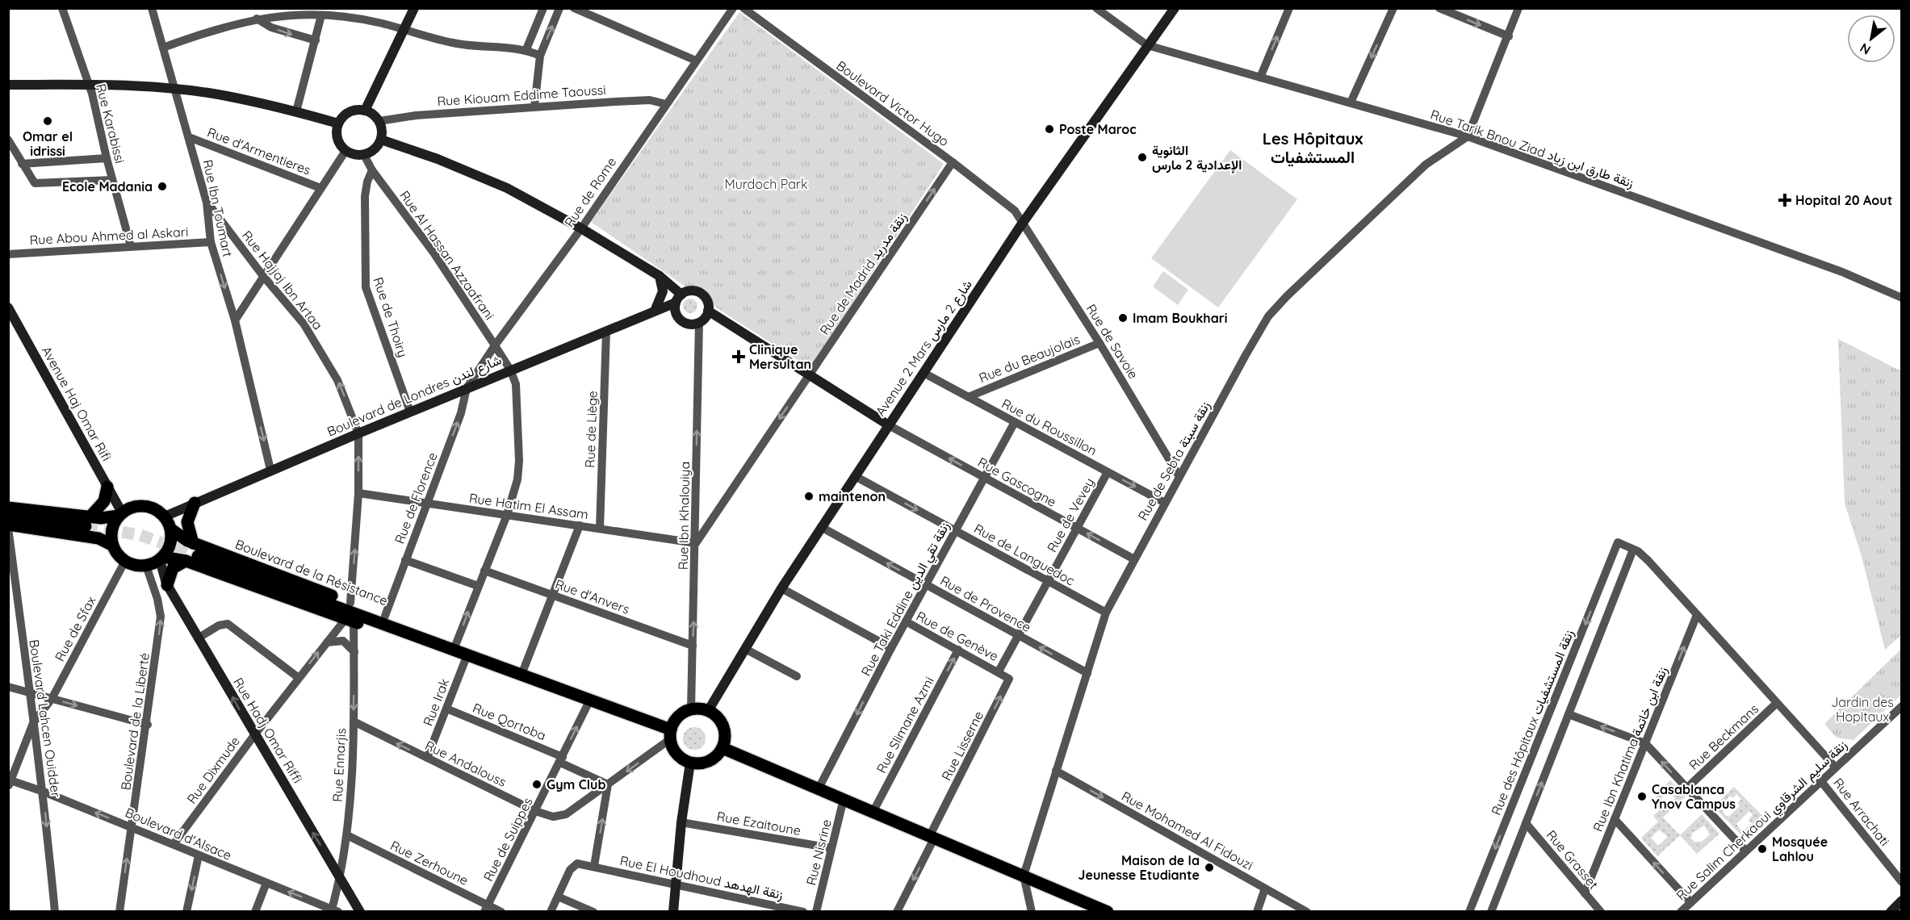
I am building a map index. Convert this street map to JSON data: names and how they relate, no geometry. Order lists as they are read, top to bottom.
{
  "streets": {
    "main road": ["Boulevard de la Résistance"],
    "street": [
      "Rue Kiouam Eddime Taoussi",
      "Boulevard Victor Hugo",
      "Rue Karabissi",
      "Rue Tarik Bnou Ziad زنقة طارق ابن زياد",
      "Rue d'Armentieres",
      "Rue de Rome",
      "Rue Ibn Toumart",
      "Rue Abou Ahmed al Askari",
      "Rue Al Hassan Azzaafrani",
      "Rue de Madrid زنقة مدريد",
      "Rue Hajjaj Ibn Artaa",
      "Rue de Thoiry",
      "Rue de Savoie",
      "Avenue 2 Mars شارع 2 مارس",
      "Rue du Beaujolais",
      "Boulevard de Londres شارع لندن",
      "Avenue Haj Omar Rifi",
      "Rue du Roussillon",
      "Rue de Liège",
      "Rue de Sebta زنقة سبتة",
      "Rue Gascogne",
      "Rue de Florence",
      "Rue Hatim El Assam",
      "Rue de Vevey",
      "Rue Ibn Khalouiya",
      "Rue de Languedoc",
      "Rue d'Anvers",
      "Rue Taki Eddine زنقة تقي الدين",
      "Rue de Provence",
      "Rue de Sfax",
      "Rue de Genève",
      "Rue Irak",
      "Boulevard Lahcen Ouidder",
      "Boulevard de la Liberté",
      "Rue Qortoba",
      "Rue des Hôpitaux زنقة المستشفيات",
      "Rue Slimane Azmi",
      "Rue Hadj Omar Riffi",
      "Rue Beckmans",
      "Rue Lisserne",
      "Rue Ibn Khatima زنقة ابن خاتمة",
      "Rue Andalouss",
      "Rue Ennarjis",
      "Rue Dixmude",
      "Rue Arrachati",
      "Rue Salim Cherkaoui زنقة سليم الشرقاوي",
      "Rue Ezaitoune",
      "Rue Mohamed Al Fidouzi",
      "Boulevard d'Alsace",
      "Rue de Suippes",
      "Rue Nisrine",
      "Rue Grasset",
      "Rue Zerhoune",
      "Rue El Houdhoud زنقة الهدهد"
    ]
  },
  "crossings": [
    ["Rue Kiouam Eddime Taoussi", "Rue de Rome"],
    ["Rue Kiouam Eddime Taoussi", "Rue Al Hassan Azzaafrani"],
    ["Boulevard Victor Hugo", "Rue de Madrid زنقة مدريد"],
    ["Boulevard Victor Hugo", "Rue de Savoie"],
    ["Boulevard Victor Hugo", "Avenue 2 Mars شارع 2 مارس"],
    ["Rue Karabissi", "Rue Abou Ahmed al Askari"],
    ["Rue Tarik Bnou Ziad زنقة طارق ابن زياد", "Avenue 2 Mars شارع 2 مارس"],
    ["Rue Tarik Bnou Ziad زنقة طارق ابن زياد", "Rue de Sebta زنقة سبتة"],
    ["Rue d'Armentieres", "Rue Ibn Toumart"],
    ["Rue de Rome", "Rue Al Hassan Azzaafrani"],
    ["Rue de Rome", "Boulevard de Londres شارع لندن"],
    ["Rue de Rome", "Rue de Florence"],
    ["Rue Ibn Toumart", "Rue Abou Ahmed al Askari"],
    ["Rue Ibn Toumart", "Rue Hajjaj Ibn Artaa"],
    ["Rue Ibn Toumart", "Boulevard de Londres شارع لندن"],
    ["Rue Al Hassan Azzaafrani", "Rue de Thoiry"],
    ["Rue Al Hassan Azzaafrani", "Boulevard de Londres شارع لندن"],
    ["Rue Al Hassan Azzaafrani", "Rue Hatim El Assam"],
    ["Rue Al Hassan Azzaafrani", "Boulevard de la Résistance"],
    ["Rue Al Hassan Azzaafrani", "Rue d'Anvers"],
    ["Rue de Madrid زنقة مدريد", "Rue Hatim El Assam"],
    ["Rue de Madrid زنقة مدريد", "Rue Ibn Khalouiya"],
    ["Rue Hajjaj Ibn Artaa", "Boulevard de Londres شارع لندن"],
    ["Rue Hajjaj Ibn Artaa", "Rue Hatim El Assam"],
    ["Rue Hajjaj Ibn Artaa", "Boulevard de la Résistance"],
    ["Rue de Thoiry", "Boulevard de Londres شارع لندن"],
    ["Rue de Savoie", "Avenue 2 Mars شارع 2 مارس"],
    ["Rue de Savoie", "Rue du Beaujolais"],
    ["Rue de Savoie", "Rue de Sebta زنقة سبتة"],
    ["Avenue 2 Mars شارع 2 مارس", "Rue du Roussillon"],
    ["Avenue 2 Mars شارع 2 مارس", "Rue Gascogne"],
    ["Avenue 2 Mars شارع 2 مارس", "Rue Ibn Khalouiya"],
    ["Avenue 2 Mars شارع 2 مارس", "Rue de Languedoc"],
    ["Avenue 2 Mars شارع 2 مارس", "Boulevard de la Résistance"],
    ["Avenue 2 Mars شارع 2 مارس", "Rue de Provence"],
    ["Rue du Beaujolais", "Rue du Roussillon"],
    ["Boulevard de Londres شارع لندن", "Avenue Haj Omar Rifi"],
    ["Boulevard de Londres شارع لندن", "Rue de Liège"],
    ["Boulevard de Londres شارع لندن", "Rue de Florence"],
    ["Boulevard de Londres شارع لندن", "Rue Ibn Khalouiya"],
    ["Boulevard de Londres شارع لندن", "Boulevard de la Résistance"],
    ["Boulevard de Londres شارع لندن", "Rue de Sfax"],
    ["Boulevard de Londres شارع لندن", "Boulevard de la Liberté"],
    ["Boulevard de Londres شارع لندن", "Rue Hadj Omar Riffi"],
    ["Avenue Haj Omar Rifi", "Boulevard de la Résistance"],
    ["Avenue Haj Omar Rifi", "Rue de Sfax"],
    ["Avenue Haj Omar Rifi", "Boulevard de la Liberté"],
    ["Avenue Haj Omar Rifi", "Rue Hadj Omar Riffi"],
    ["Rue du Roussillon", "Rue de Sebta زنقة سبتة"],
    ["Rue du Roussillon", "Rue de Vevey"],
    ["Rue du Roussillon", "Rue Taki Eddine زنقة تقي الدين"],
    ["Rue de Liège", "Rue Hatim El Assam"],
    ["Rue de Sebta زنقة سبتة", "Rue Gascogne"],
    ["Rue de Sebta زنقة سبتة", "Rue de Languedoc"],
    ["Rue de Sebta زنقة سبتة", "Rue de Provence"],
    ["Rue de Sebta زنقة سبتة", "Rue Mohamed Al Fidouzi"],
    ["Rue Gascogne", "Rue de Vevey"],
    ["Rue Gascogne", "Rue Taki Eddine زنقة تقي الدين"],
    ["Rue de Florence", "Rue Hatim El Assam"],
    ["Rue de Florence", "Boulevard de la Résistance"],
    ["Rue Hatim El Assam", "Rue Ibn Khalouiya"],
    ["Rue de Vevey", "Rue de Languedoc"],
    ["Rue de Vevey", "Rue de Provence"],
    ["Rue de Vevey", "Rue de Genève"],
    ["Rue de Vevey", "Rue Lisserne"],
    ["Rue Ibn Khalouiya", "Boulevard de la Résistance"],
    ["Rue Ibn Khalouiya", "Rue d'Anvers"],
    ["Rue de Languedoc", "Rue Taki Eddine زنقة تقي الدين"],
    ["Boulevard de la Résistance", "Rue de Sfax"],
    ["Boulevard de la Résistance", "Rue Irak"],
    ["Boulevard de la Résistance", "Boulevard de la Liberté"],
    ["Boulevard de la Résistance", "Rue Hadj Omar Riffi"],
    ["Boulevard de la Résistance", "Rue Ennarjis"],
    ["Boulevard de la Résistance", "Rue Dixmude"],
    ["Boulevard de la Résistance", "Rue de Suippes"],
    ["Rue Taki Eddine زنقة تقي الدين", "Rue de Provence"],
    ["Rue Taki Eddine زنقة تقي الدين", "Rue de Genève"],
    ["Rue de Sfax", "Boulevard Lahcen Ouidder"],
    ["Rue de Sfax", "Boulevard de la Liberté"],
    ["Rue de Sfax", "Rue Hadj Omar Riffi"],
    ["Rue de Sfax", "Boulevard d'Alsace"],
    ["Rue de Genève", "Rue Slimane Azmi"],
    ["Rue de Genève", "Rue Lisserne"],
    ["Rue Irak", "Rue Qortoba"],
    ["Rue Irak", "Rue Andalouss"],
    ["Boulevard Lahcen Ouidder", "Boulevard d'Alsace"],
    ["Boulevard de la Liberté", "Rue Hadj Omar Riffi"],
    ["Boulevard de la Liberté", "Boulevard d'Alsace"],
    ["Rue Qortoba", "Rue Andalouss"],
    ["Rue Qortoba", "Rue de Suippes"],
    ["Rue Hadj Omar Riffi", "Rue Ennarjis"],
    ["Rue Hadj Omar Riffi", "Rue Dixmude"],
    ["Rue Ibn Khatima زنقة ابن خاتمة", "Rue Grasset"],
    ["Rue Andalouss", "Rue Ennarjis"],
    ["Rue Andalouss", "Rue de Suippes"],
    ["Rue Ennarjis", "Rue Dixmude"],
    ["Rue Ennarjis", "Boulevard d'Alsace"],
    ["Rue Ennarjis", "Rue Zerhoune"],
    ["Rue Dixmude", "Boulevard d'Alsace"],
    ["Rue Arrachati", "Rue Salim Cherkaoui زنقة سليم الشرقاوي"],
    ["Rue Ezaitoune", "Rue Nisrine"],
    ["Rue de Suippes", "Rue Zerhoune"]
  ],
  "one_way": [
    "Rue Ibn Toumart",
    "Rue Hajjaj Ibn Artaa",
    "Rue Gascogne",
    "Rue de Florence",
    "Rue Ibn Khalouiya",
    "Rue de Languedoc",
    "Rue Taki Eddine زنقة تقي الدين",
    "Boulevard de la Liberté",
    "Rue Slimane Azmi",
    "Rue Hadj Omar Riffi",
    "Rue Lisserne",
    "Rue Ibn Khatima زنقة ابن خاتمة",
    "Rue Mohamed Al Fidouzi",
    "Boulevard d'Alsace"
  ],
  "districts": ["Les Hôpitaux المستشفيات"],
  "parks": ["Murdoch Park", "Jardin des Hopitaux"],
  "places": {
    "other": [
      "Omar el idrissi",
      "Poste Maroc",
      "الثانوية الإعدادية 2 مارس",
      "Ecole Madania",
      "Imam Boukhari",
      "maintenon",
      "Gym Club",
      "Casablanca Ynov Campus",
      "Mosquée Lahlou",
      "Maison de la Jeunesse Etudiante"
    ],
    "health": ["Hopital 20 Aout", "Clinique Mersultan"]
  },
  "north": "bottom left"
}
